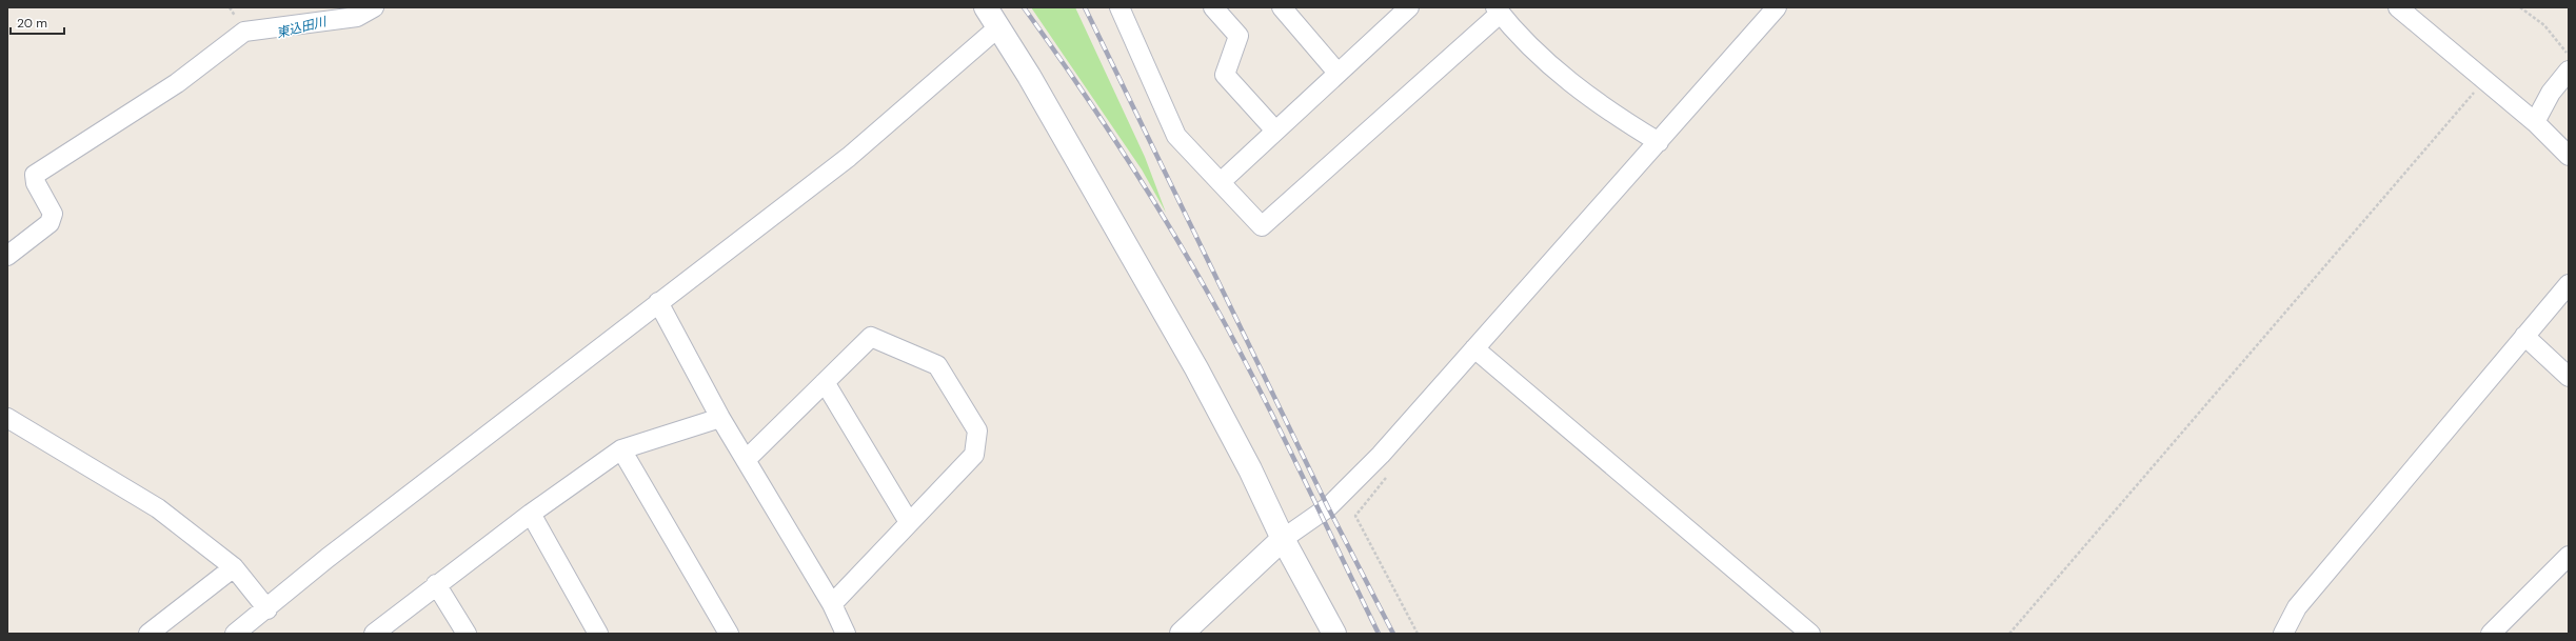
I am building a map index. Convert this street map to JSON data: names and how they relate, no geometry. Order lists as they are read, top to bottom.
{
  "water": ["東込田川"],
  "scale_bar": "20 m"
}
